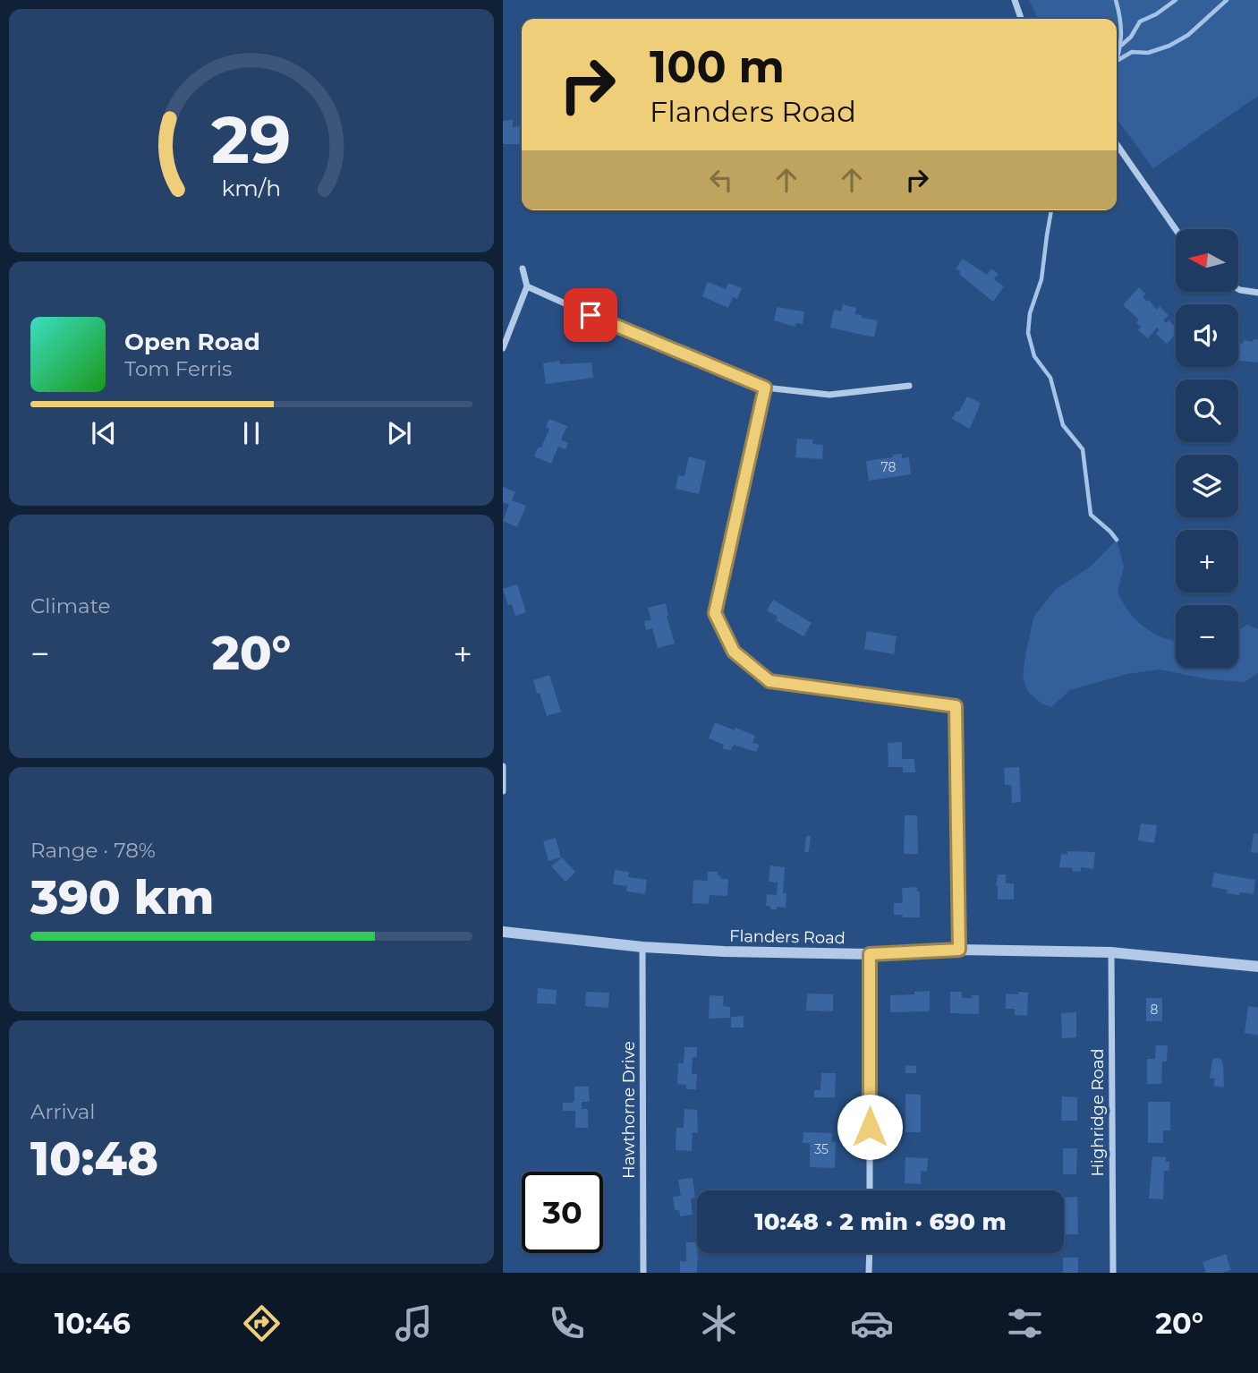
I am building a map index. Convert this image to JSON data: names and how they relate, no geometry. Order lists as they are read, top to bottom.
{
  "streets": {
    "street": ["Flanders Road", "Hawthorne Drive", "Highridge Road"]
  },
  "crossings": [
    ["Flanders Road", "Hawthorne Drive"],
    ["Flanders Road", "Highridge Road"]
  ],
  "house_numbers": ["78", "8", "35"],
  "north": "left",
  "page": {
    "turn": ["100 m", "Flanders Road"],
    "map_buttons": ["+", "−"],
    "song": ["Open Road", "Tom Ferris"],
    "tile": [
      "Climate",
      ["Range · 78%", "390 km"],
      ["Arrival", "10:48"]
    ],
    "heat": ["−", "20°", "+"],
    "limit": "30",
    "trip": "10:48 · 2 min · 690 m",
    "tabs": ["10:46", "20°"],
    "gauge": ["29", "km/h"]
  }
}
